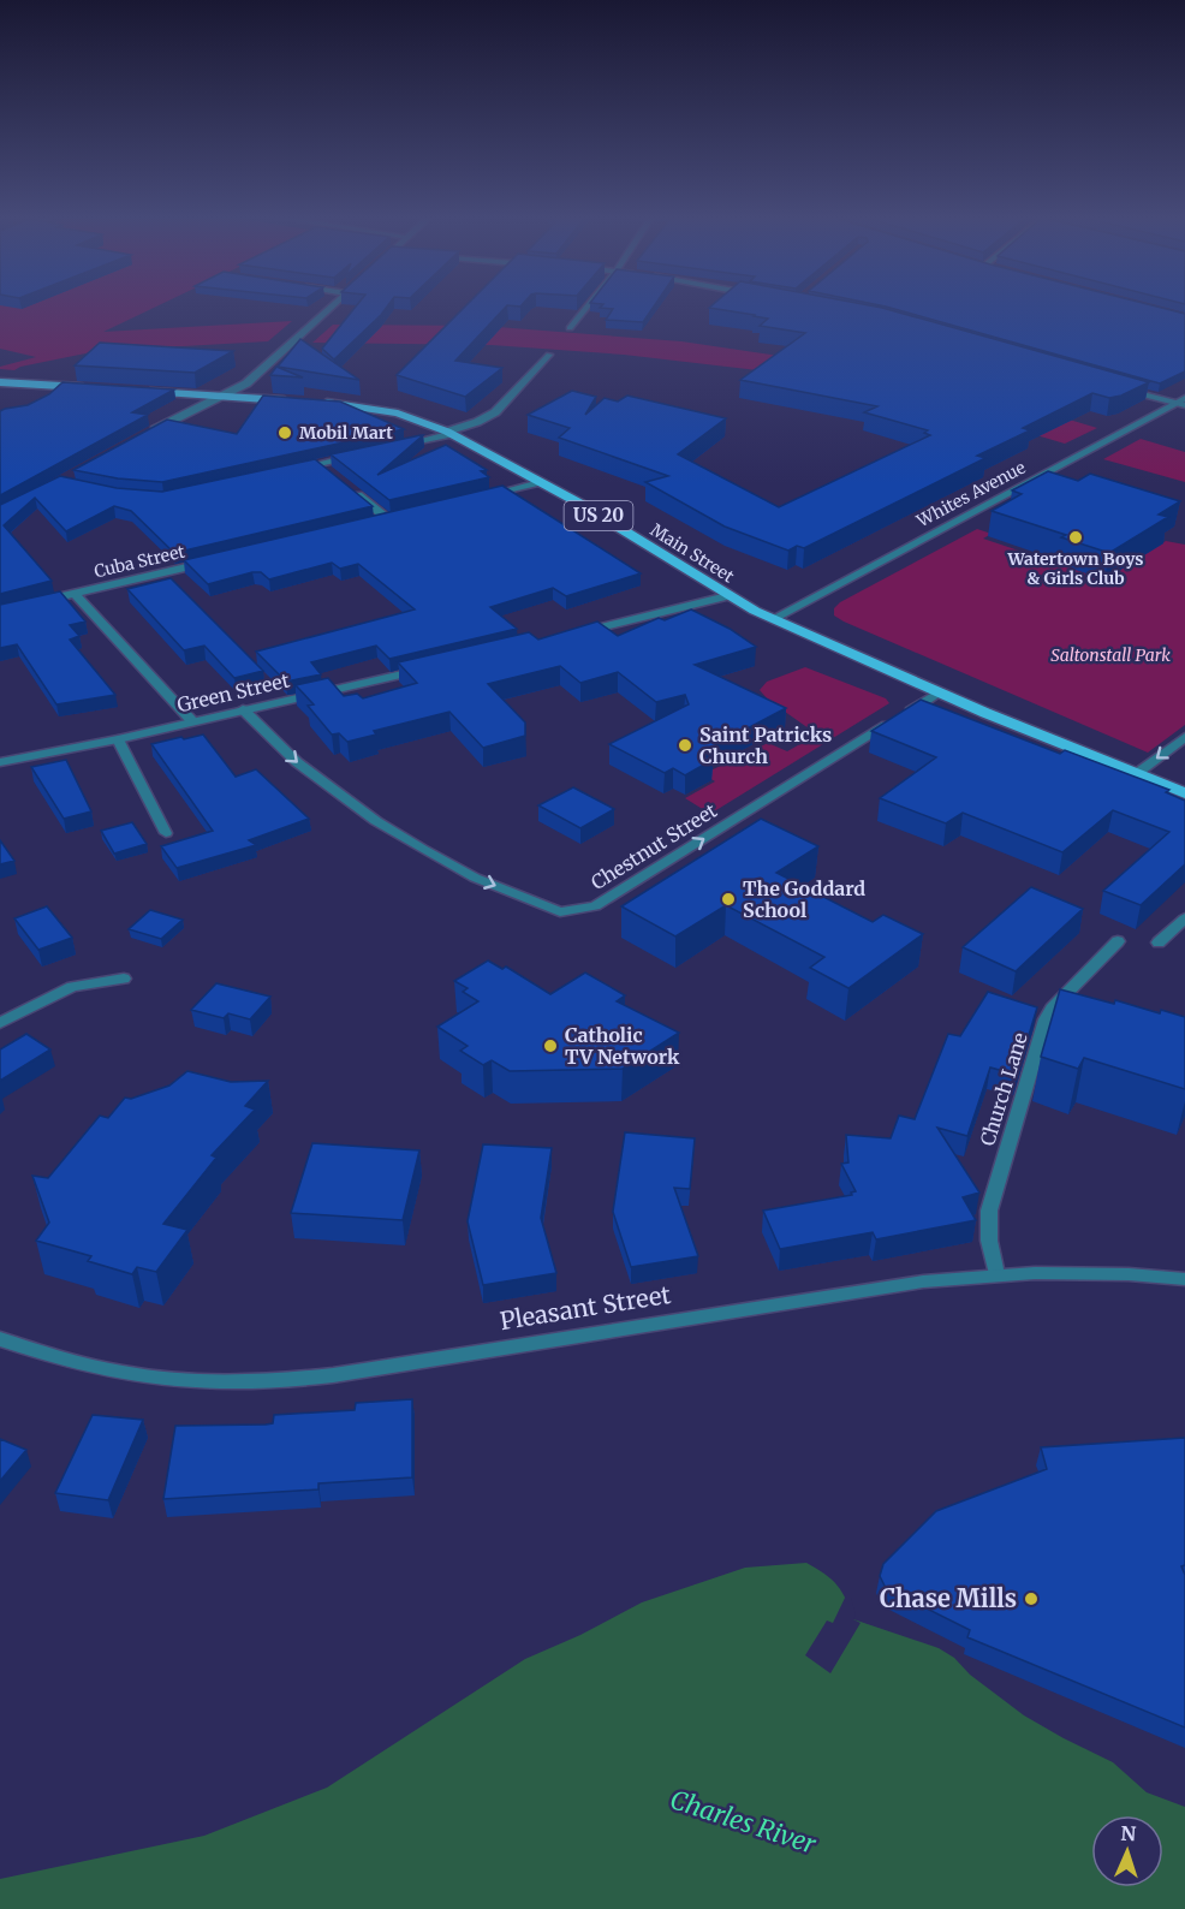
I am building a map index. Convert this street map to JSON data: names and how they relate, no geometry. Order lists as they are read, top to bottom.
{
  "streets": {
    "main road": ["US 20", "Main Street"],
    "street": [
      "Whites Avenue",
      "Cuba Street",
      "Green Street",
      "Chestnut Street",
      "Church Lane",
      "Pleasant Street"
    ]
  },
  "crossings": [
    ["Whites Avenue", "Main Street"],
    ["Main Street", "Chestnut Street"],
    ["Green Street", "Chestnut Street"],
    ["Church Lane", "Pleasant Street"]
  ],
  "one_way": ["Chestnut Street"],
  "water": ["Charles River"],
  "parks": ["Saltonstall Park"],
  "places": [
    "Mobil Mart",
    "Watertown Boys & Girls Club",
    "Saint Patricks Church",
    "The Goddard School",
    "Catholic TV Network",
    "Chase Mills"
  ],
  "north": "top"
}
